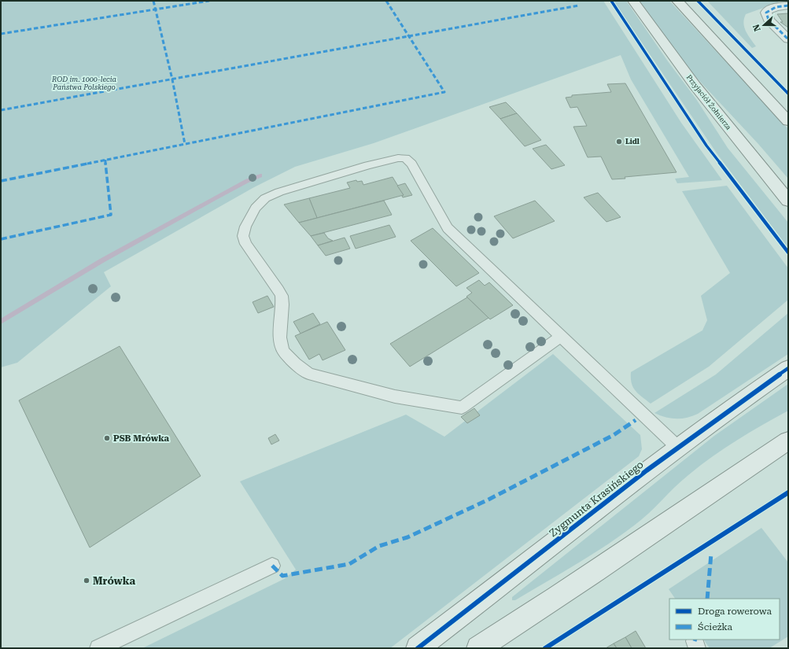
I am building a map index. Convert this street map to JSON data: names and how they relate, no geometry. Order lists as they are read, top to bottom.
{
  "streets": {
    "street": ["Przyjaciół Żołnierza", "Zygmunta Krasińskiego"]
  },
  "parks": ["ROD im. 1000-lecia Państwa Polskiego"],
  "places": ["Lidl", "PSB Mrówka", "Mrówka"],
  "legend": ["Droga rowerowa", "Ścieżka"],
  "north": "left"
}
